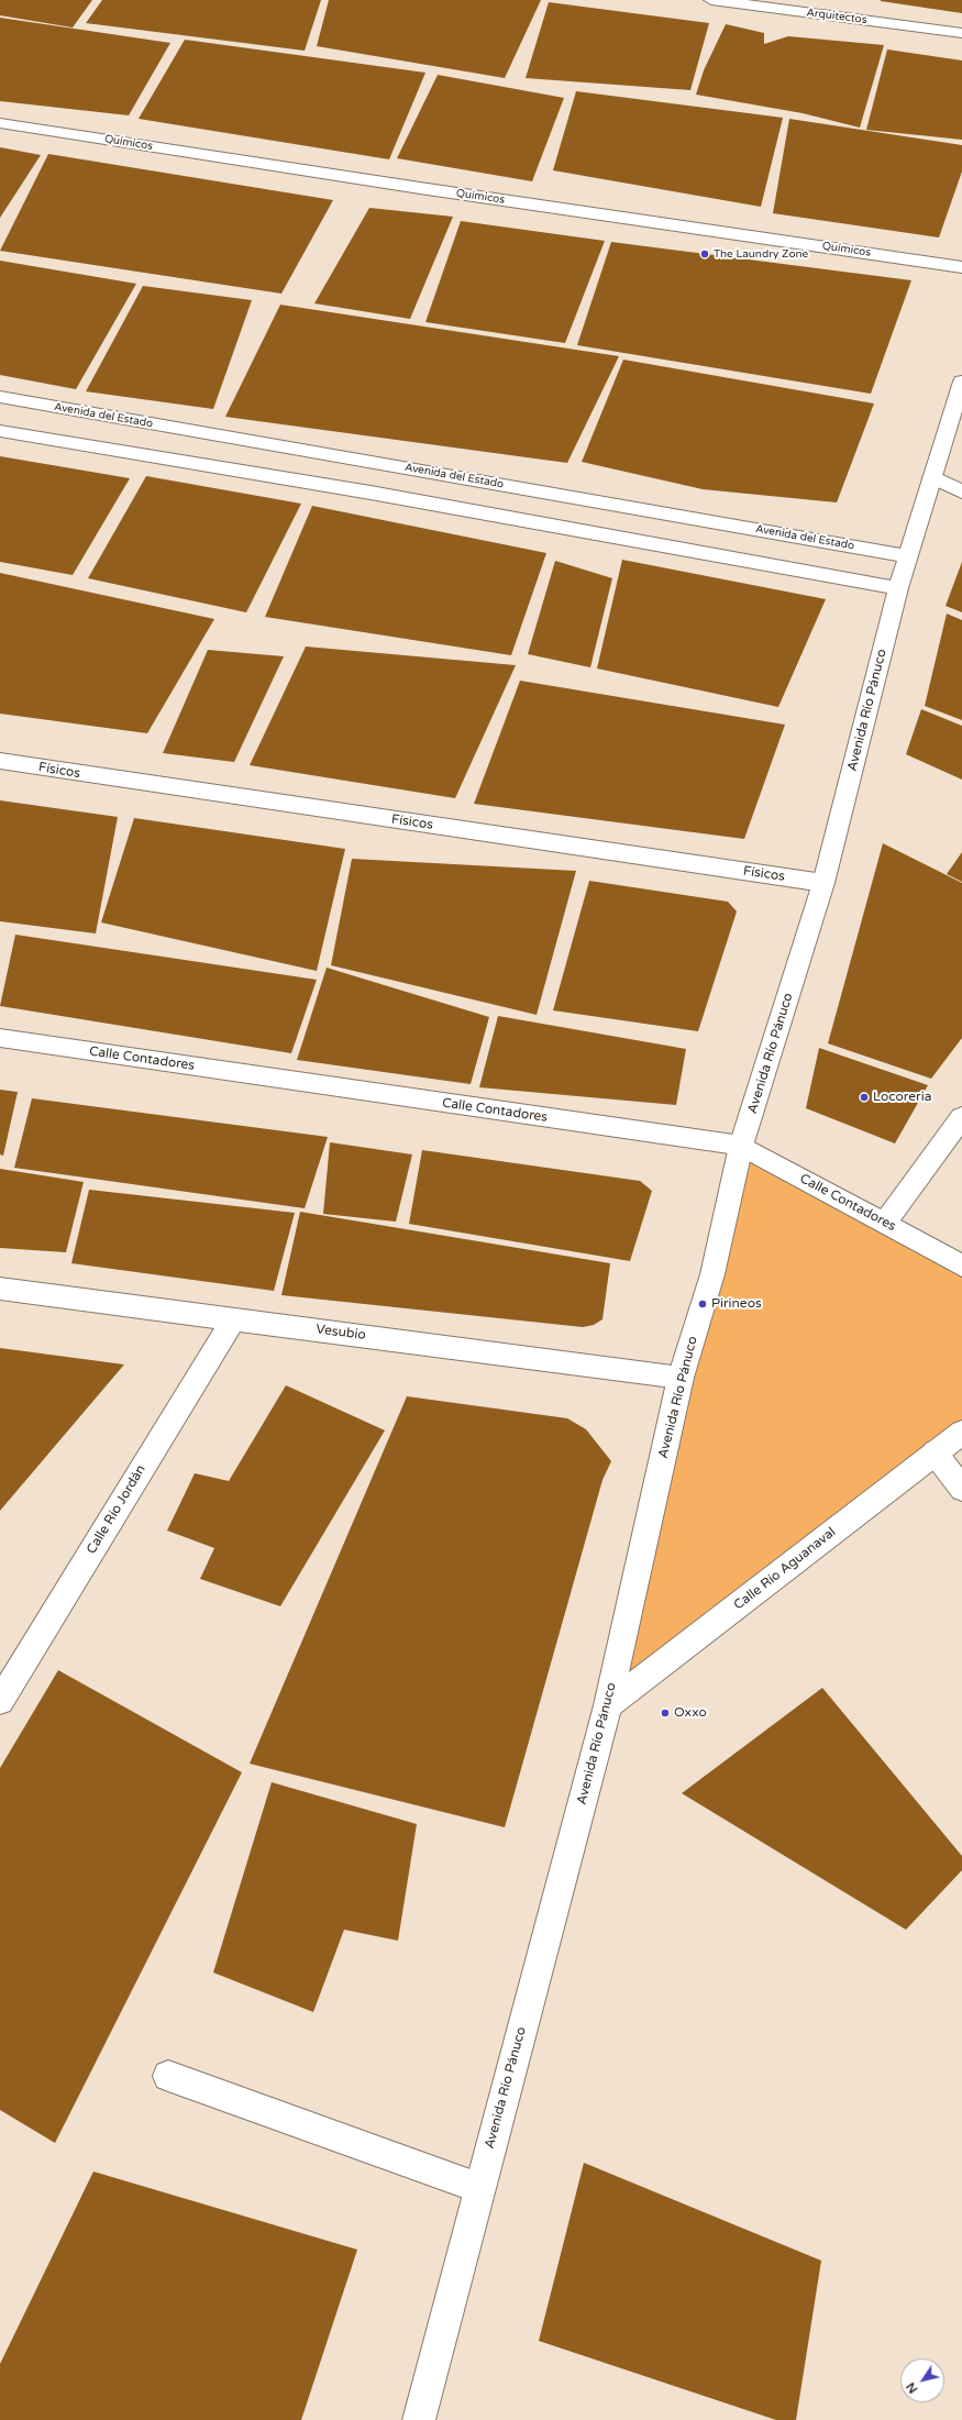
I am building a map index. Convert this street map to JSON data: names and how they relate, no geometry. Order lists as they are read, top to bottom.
{
  "streets": {
    "street": [
      "Arquitectos",
      "Químicos",
      "Avenida del Estado",
      "Avenida Río Pánuco",
      "Físicos",
      "Calle Contadores",
      "Vesubio",
      "Calle Río Jordán",
      "Calle Río Aguanaval"
    ]
  },
  "crossings": [
    ["Avenida del Estado", "Avenida Río Pánuco"],
    ["Avenida Río Pánuco", "Físicos"],
    ["Avenida Río Pánuco", "Calle Contadores"],
    ["Avenida Río Pánuco", "Vesubio"],
    ["Avenida Río Pánuco", "Calle Río Aguanaval"],
    ["Vesubio", "Calle Río Jordán"]
  ],
  "places": [
    "The Laundry Zone",
    "Locoreria",
    "Pirineos",
    "Oxxo"
  ],
  "north": "bottom left"
}
